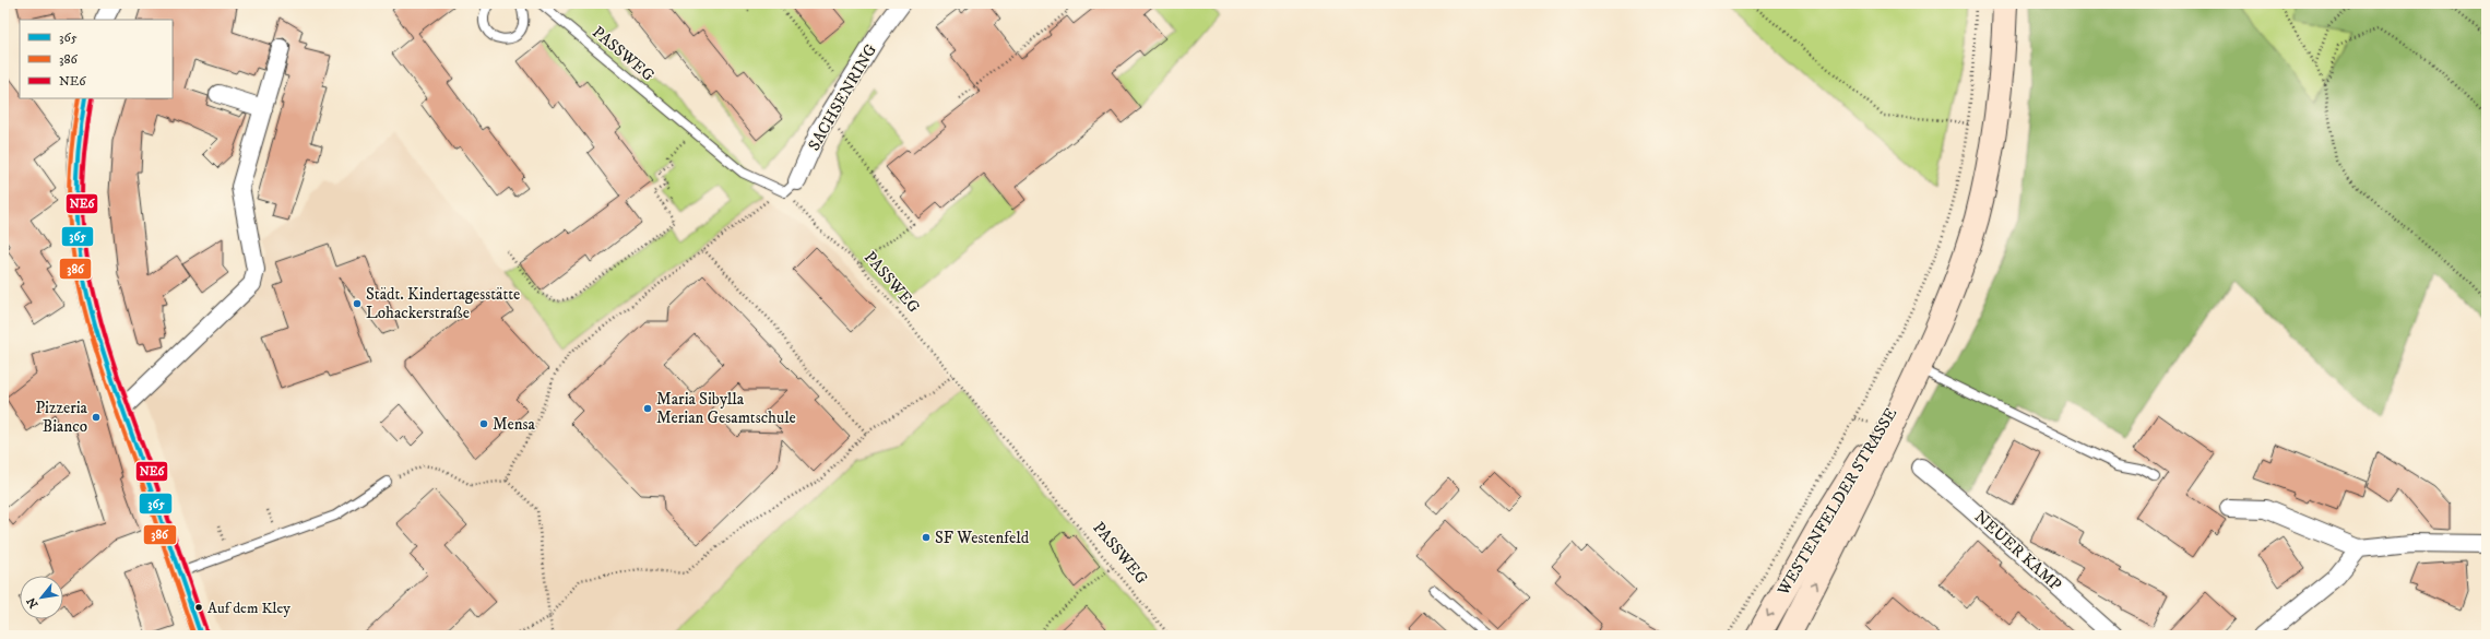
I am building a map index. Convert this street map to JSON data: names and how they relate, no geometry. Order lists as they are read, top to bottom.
{
  "streets": {
    "street": ["SACHSENRING", "WESTENFELDER STRASSE", "NEUER KAMP"],
    "lane": ["PASSWEG"]
  },
  "crossings": [
    ["PASSWEG", "SACHSENRING"]
  ],
  "places": [
    "Städt. Kindertagesstätte Lohackerstraße",
    "Maria Sibylla Merian Gesamtschule",
    "Pizzeria Bianco",
    "Mensa",
    "SF Westenfeld",
    "Auf dem Kley"
  ],
  "lines": ["transit line 365", "transit line 386", "transit line NE6"],
  "legend": ["365", "386", "NE6"],
  "north": "bottom left"
}
